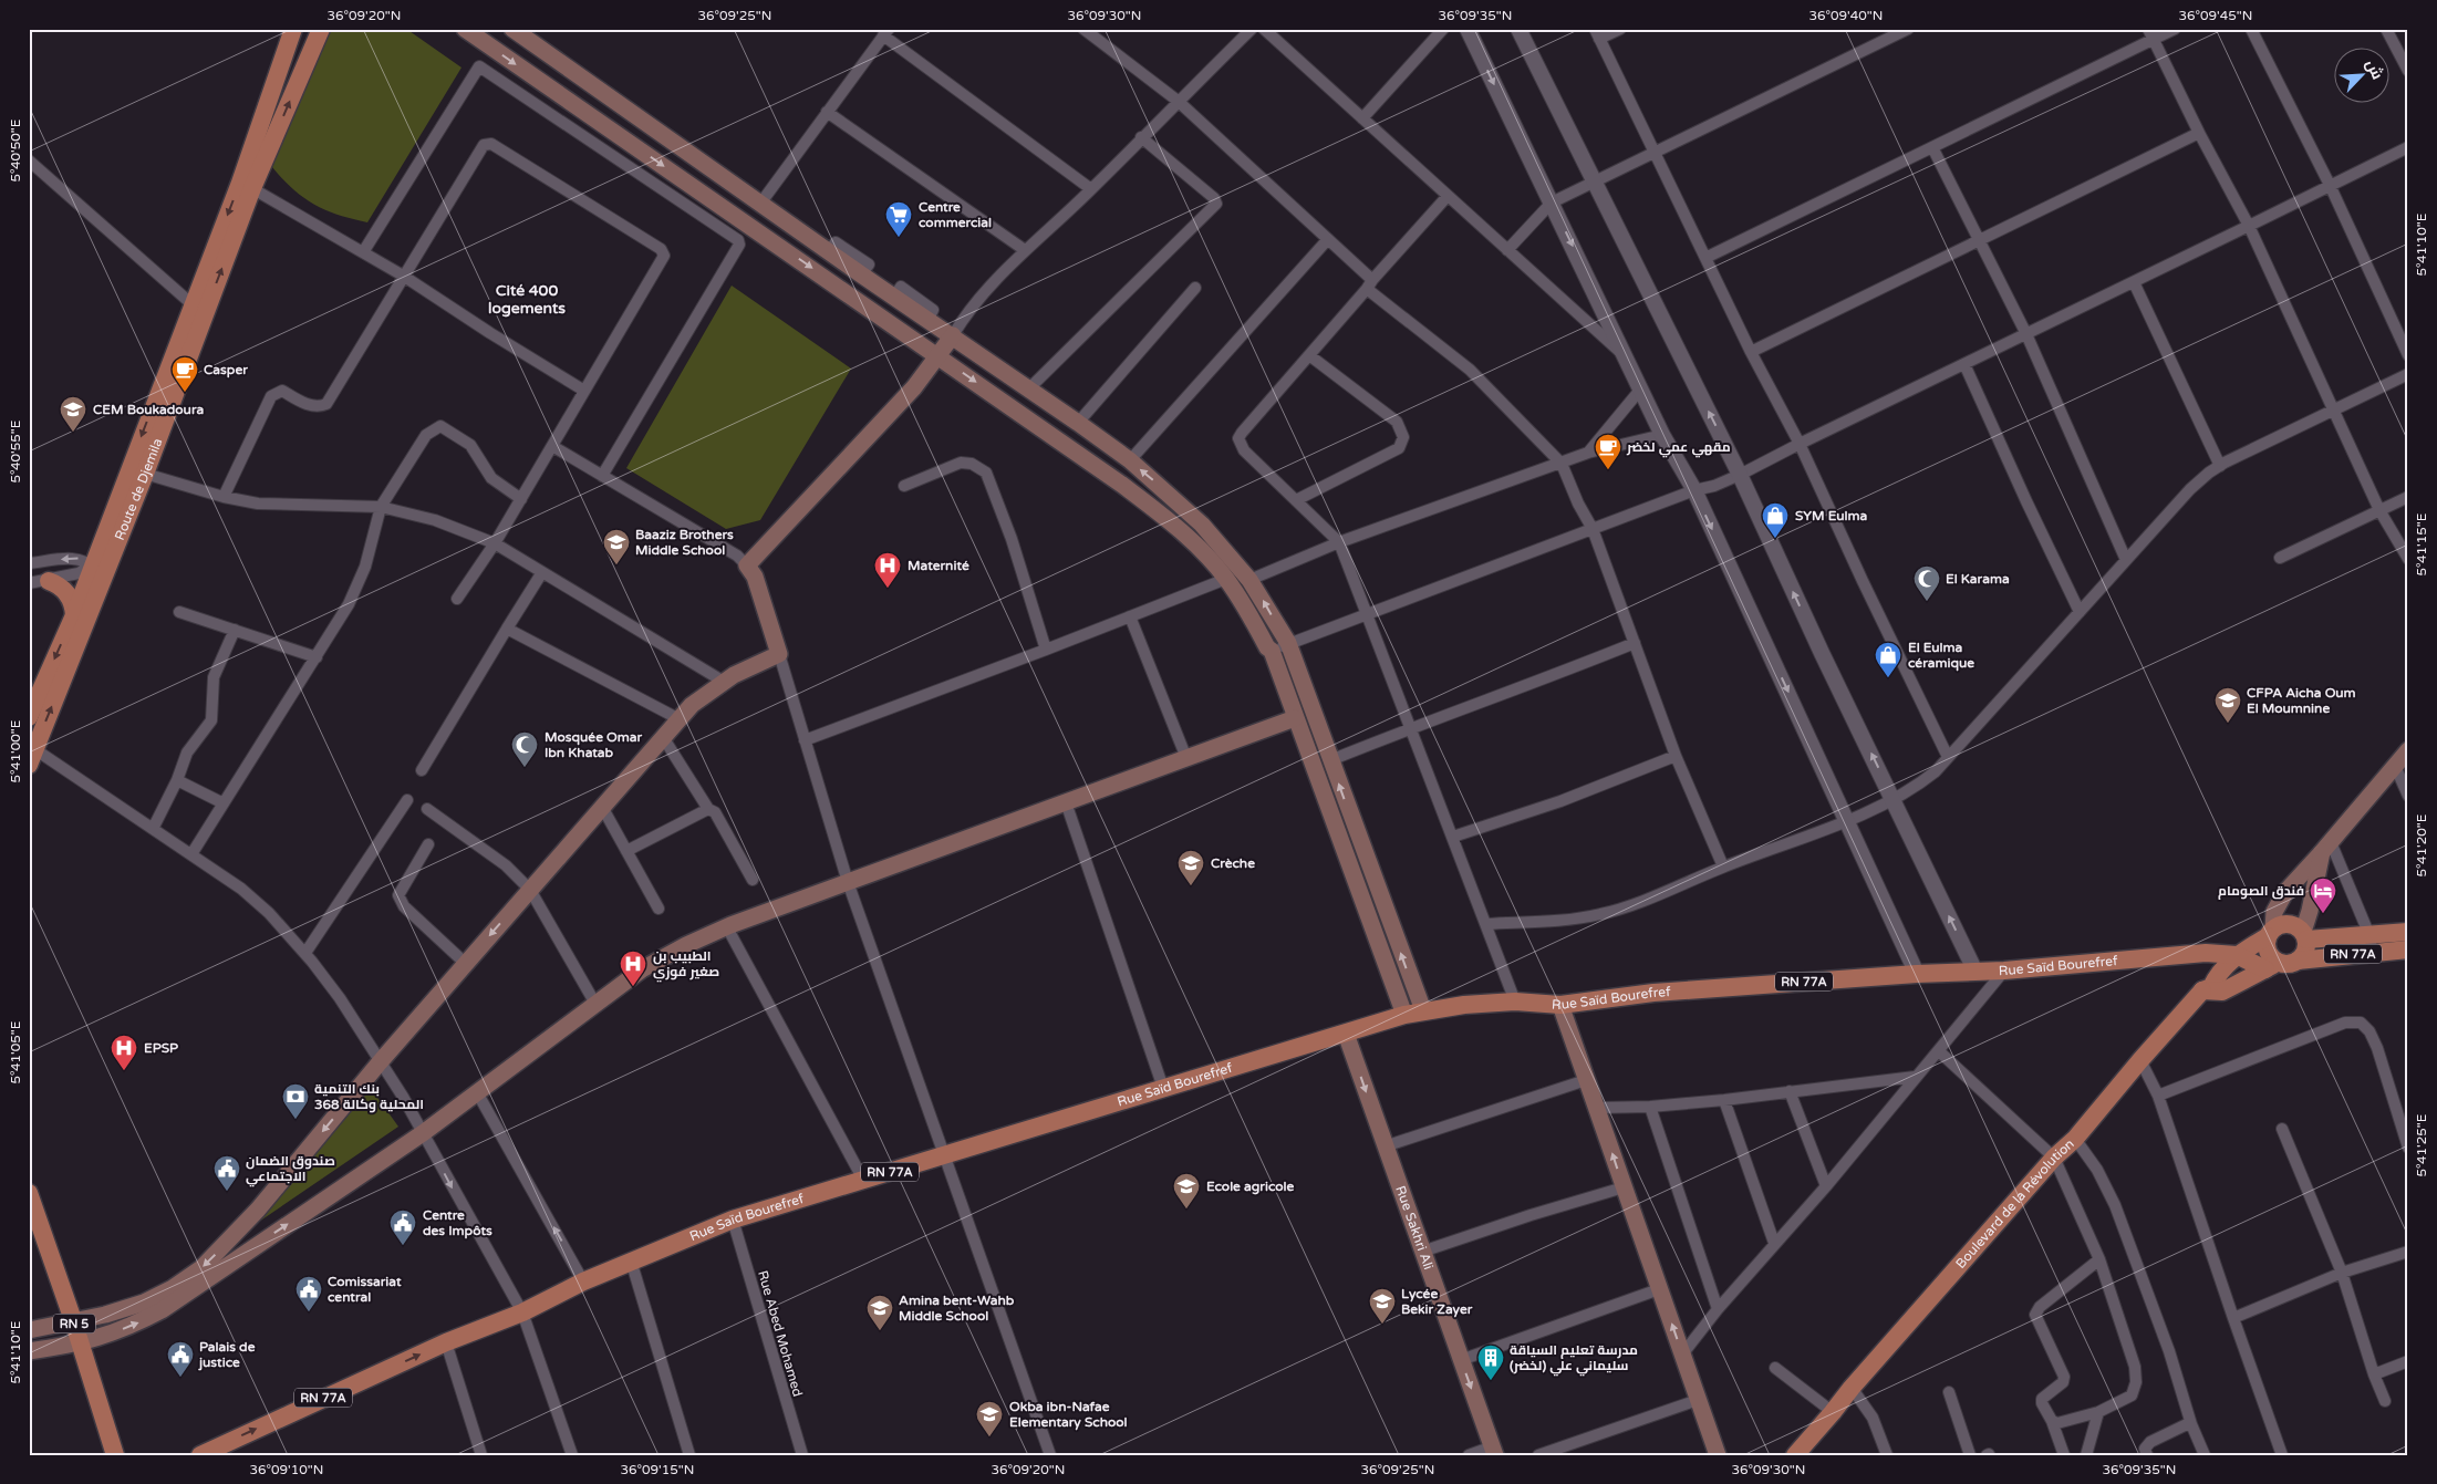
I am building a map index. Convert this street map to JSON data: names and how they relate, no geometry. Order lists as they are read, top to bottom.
{
  "streets": {
    "main road": [
      "Route de Djemila",
      "RN 77A",
      "Rue Saïd Bourefref",
      "Boulevard de la Révolution",
      "Rue Sakhri Ali",
      "RN 5"
    ],
    "street": ["Rue Abed Mohamed"]
  },
  "crossings": [
    ["RN 77A", "Boulevard de la Révolution"],
    ["Rue Saïd Bourefref", "Boulevard de la Révolution"],
    ["Rue Saïd Bourefref", "Rue Sakhri Ali"],
    ["Rue Saïd Bourefref", "Rue Abed Mohamed"]
  ],
  "one_way": ["Rue Sakhri Ali"],
  "districts": ["Cité 400 logements"],
  "places": {
    "supermarket": ["Centre commercial"],
    "cafe": ["Casper", "مقهي عمي لخضر"],
    "school or university": [
      "CEM Boukadoura",
      "Baaziz Brothers Middle School",
      "CFPA Aicha Oum El Moumnine",
      "Crèche",
      "Ecole agricole",
      "Lycée Bekir Zayer",
      "Amina bent-Wahb Middle School",
      "Okba ibn-Nafae Elementary School"
    ],
    "shop": ["SYM Eulma", "El Eulma céramique"],
    "hospital": ["Maternité", "الطبيب بن صغير فوزي", "EPSP"],
    "mosque": ["El Karama", "Mosquée Omar Ibn Khatab"],
    "hotel": ["فندق الصومام"],
    "bank": ["بنك التنمية المحلية وكالة 368"],
    "public building": [
      "صندوق الضمان الاجتماعي",
      "Centre des Impôts",
      "Comissariat central",
      "Palais de justice"
    ],
    "building": ["مدرسة تعليم السياقة سليماني علي (لخضر)"]
  },
  "north": "top right",
  "coordinates": [
    "36°09'20\"N",
    "36°09'25\"N",
    "36°09'30\"N",
    "36°09'35\"N",
    "36°09'40\"N",
    "36°09'45\"N",
    "5°40'50\"E",
    "5°41'10\"E",
    "5°40'55\"E",
    "5°41'15\"E",
    "5°41'00\"E",
    "5°41'20\"E",
    "5°41'05\"E",
    "5°41'25\"E",
    "36°09'10\"N",
    "36°09'15\"N"
  ]
}
